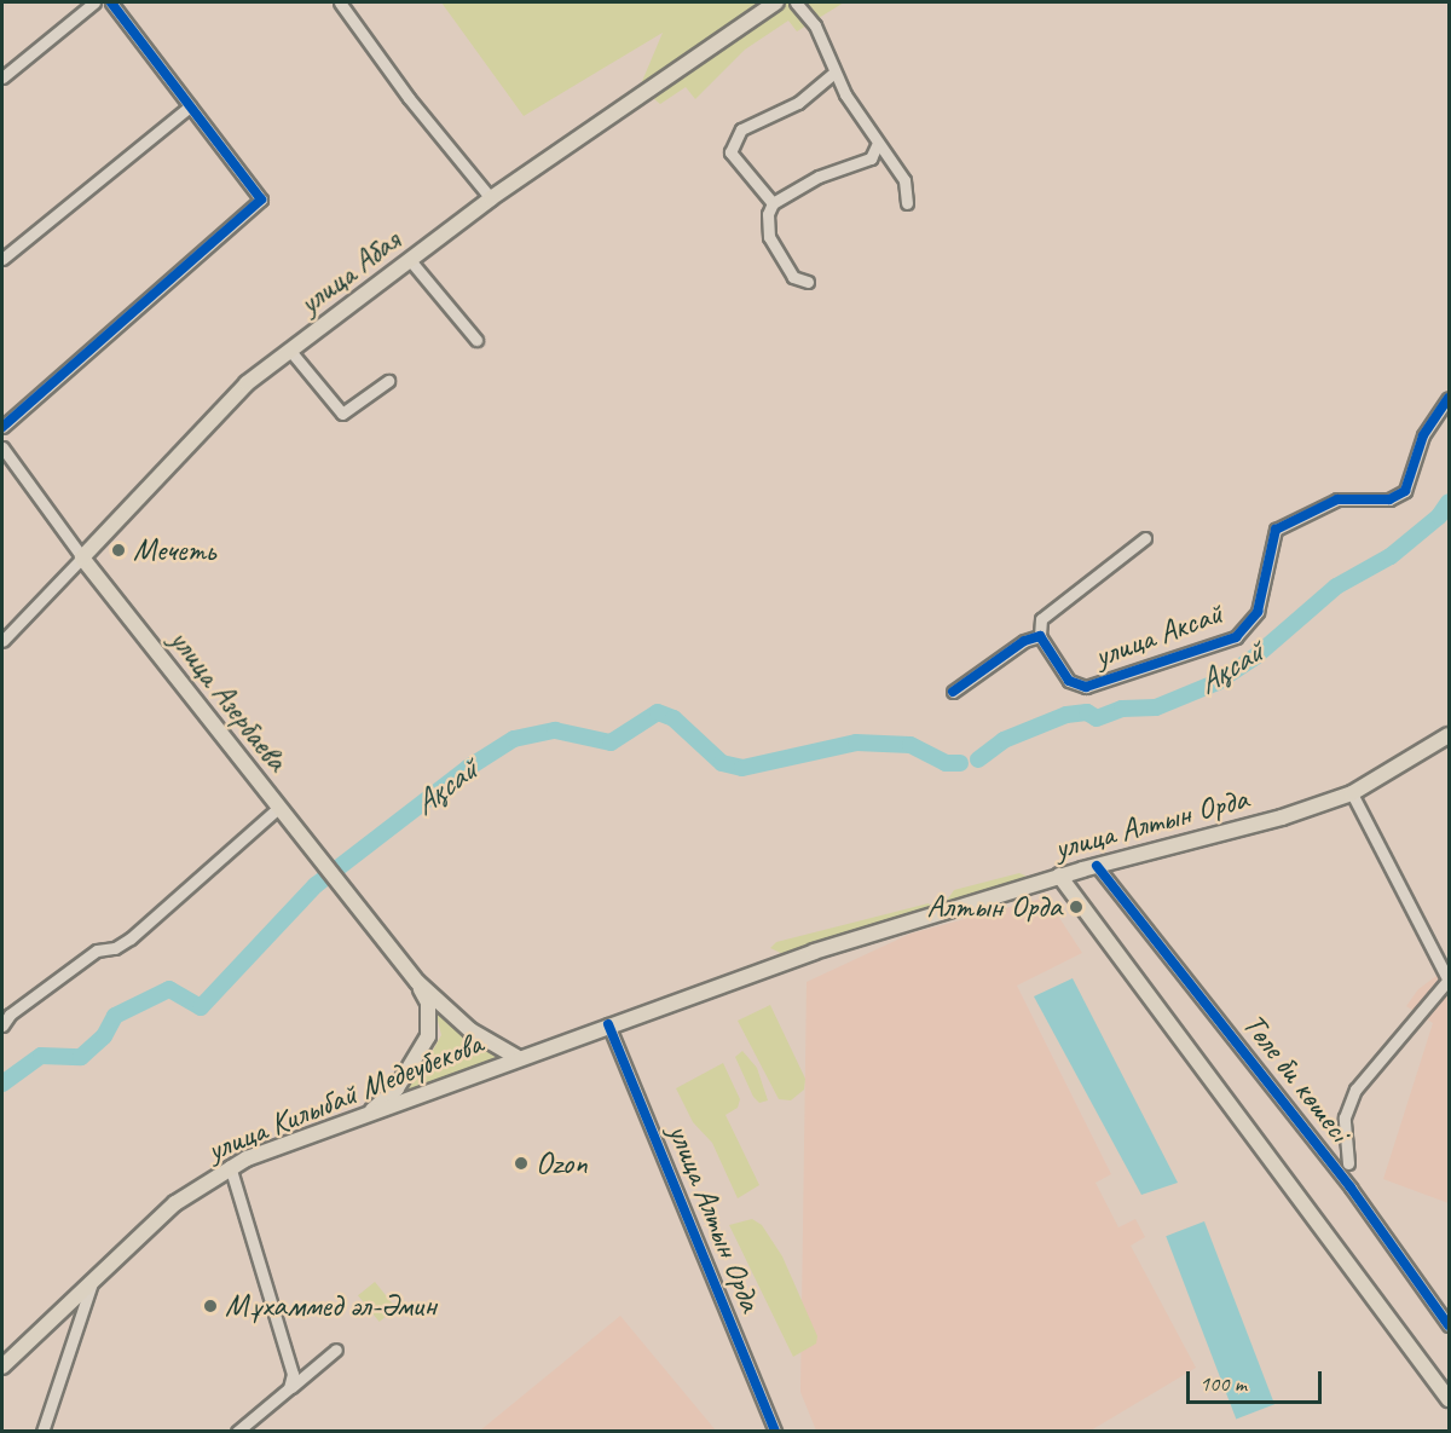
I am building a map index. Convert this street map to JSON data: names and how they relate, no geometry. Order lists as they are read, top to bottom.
{
  "streets": {
    "main road": [
      "улица Абая",
      "улица Азербаева",
      "улица Алтын Орда",
      "улица Килыбай Медеубекова"
    ],
    "street": ["улица Аксай", "Төле би көшесі"]
  },
  "crossings": [
    ["улица Абая", "улица Азербаева"],
    ["улица Азербаева", "улица Алтын Орда"],
    ["улица Азербаева", "улица Килыбай Медеубекова"],
    ["улица Алтын Орда", "Төле би көшесі"],
    ["улица Алтын Орда", "улица Килыбай Медеубекова"]
  ],
  "water": ["Ақсай"],
  "places": [
    "Мечеть",
    "Алтын Орда",
    "Ozon",
    "Мұхаммед әл-Әмин"
  ],
  "scale_bar": "100 m"
}
